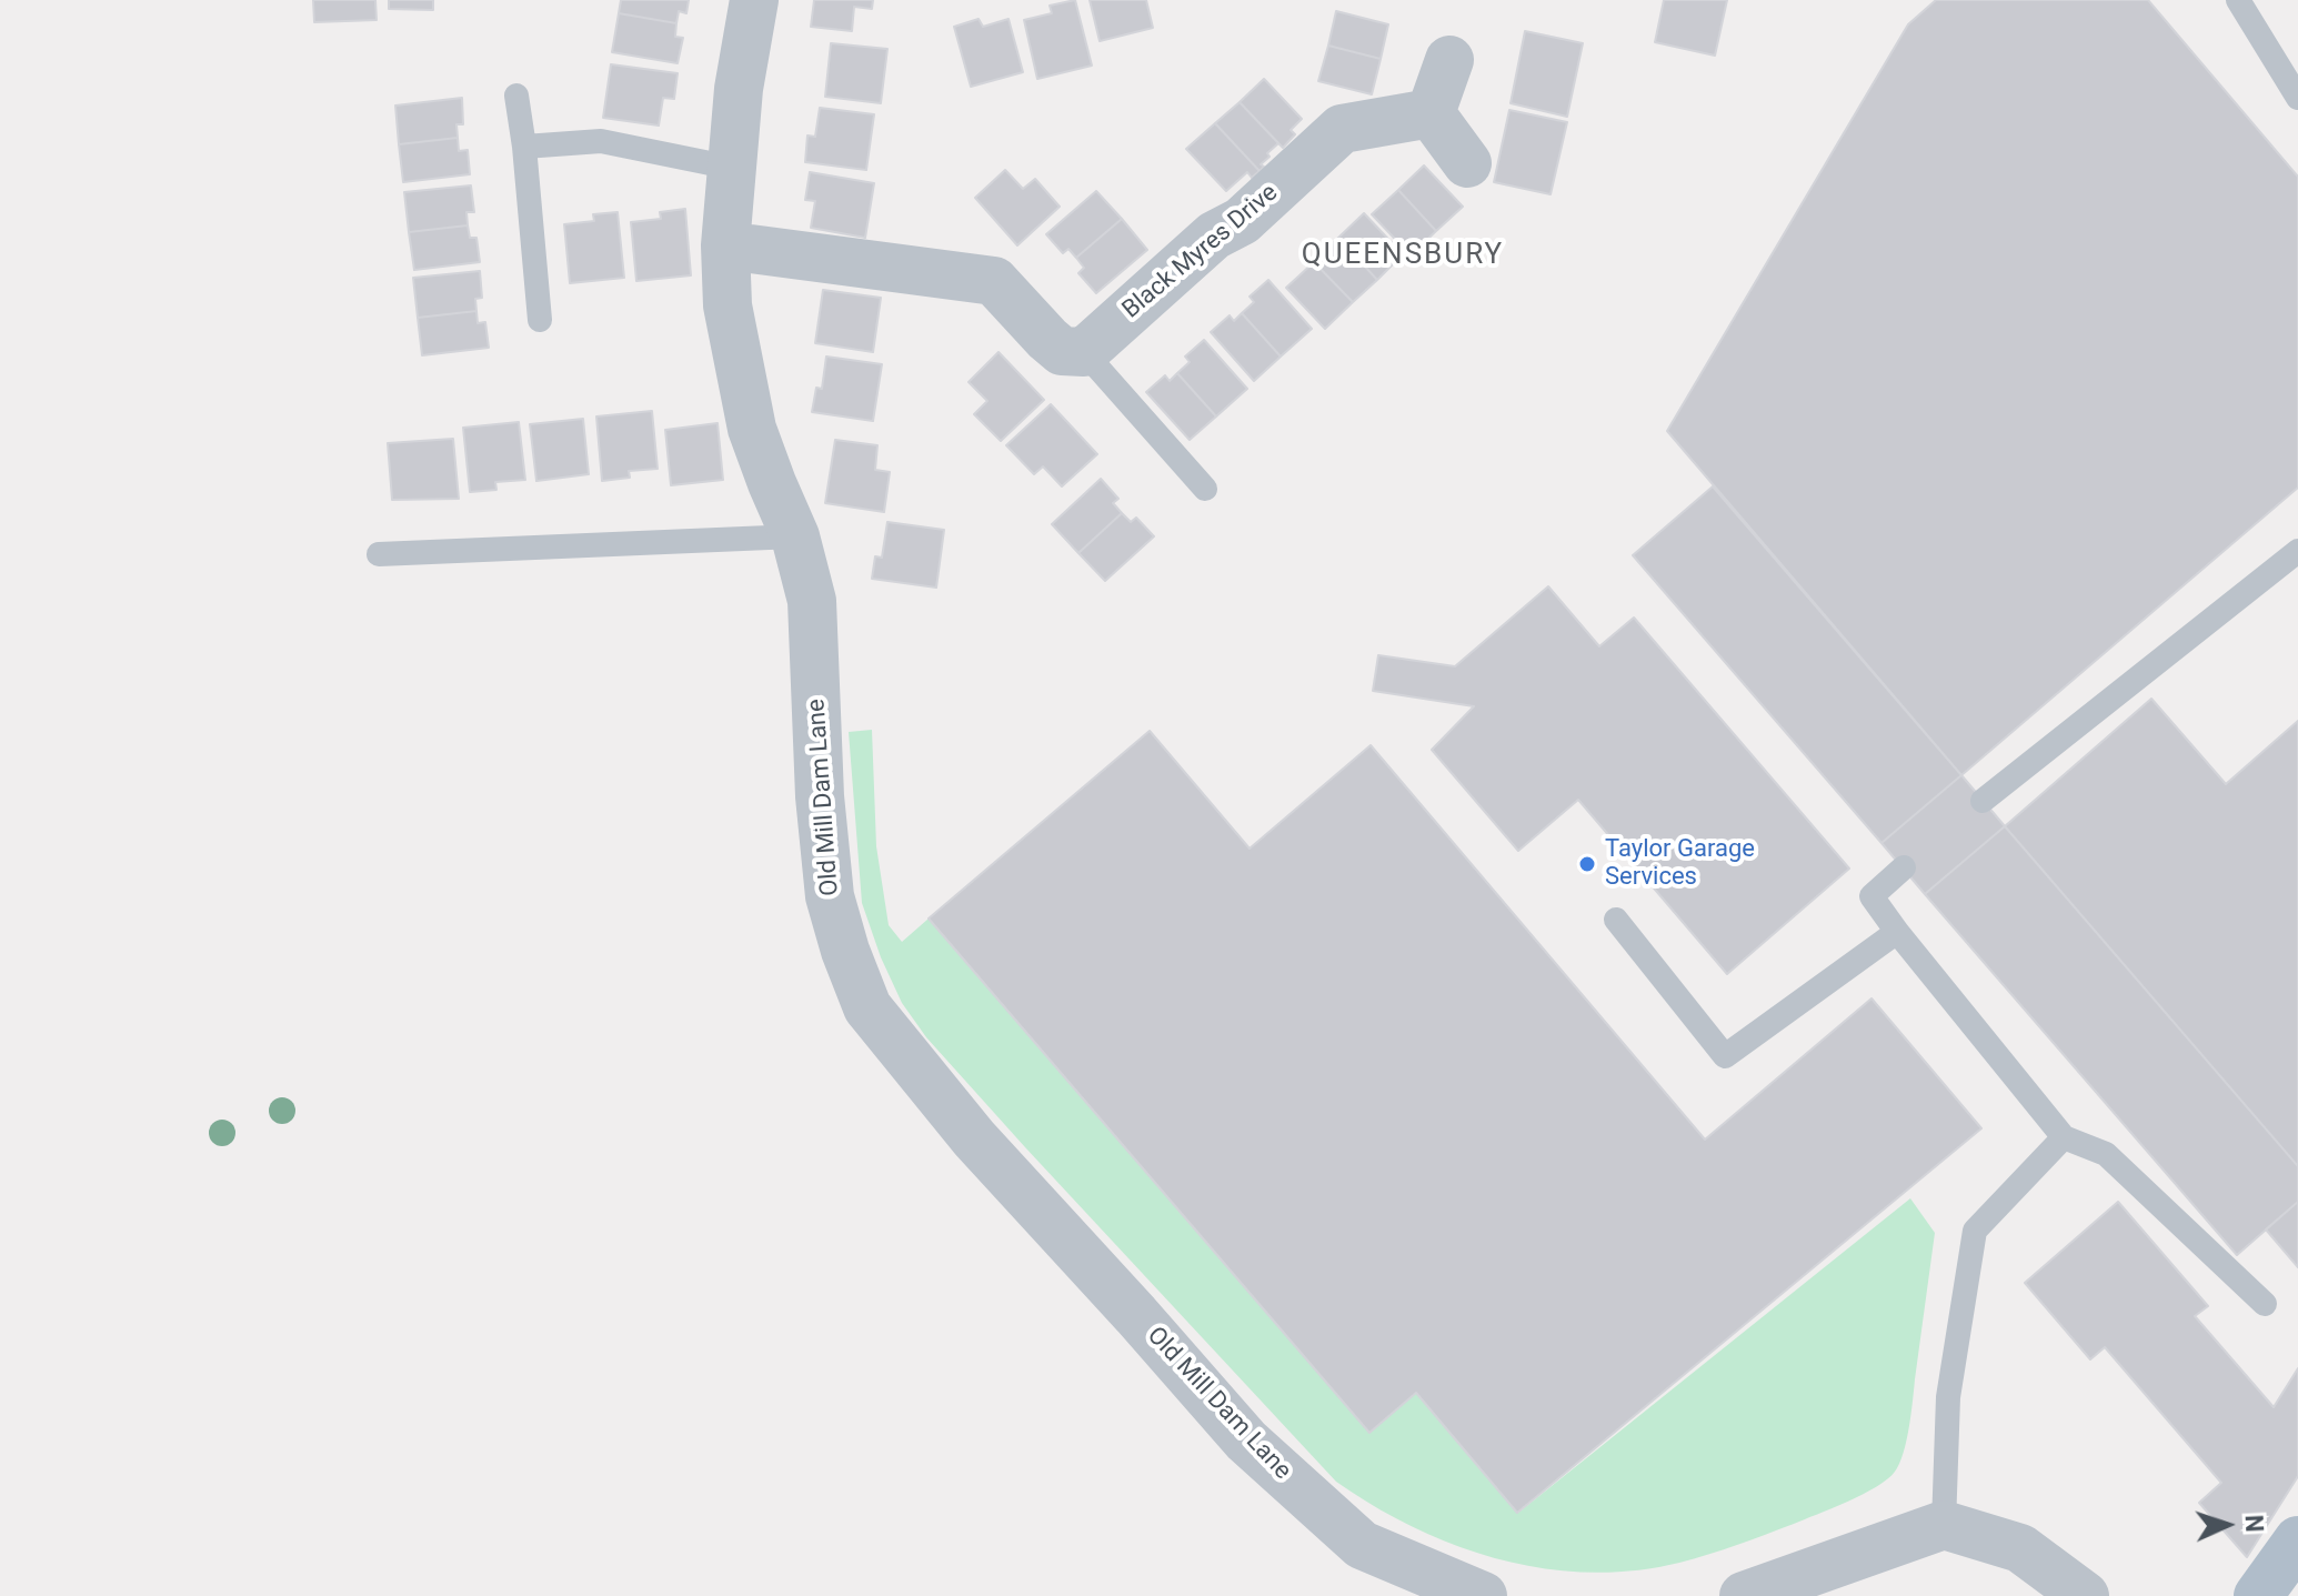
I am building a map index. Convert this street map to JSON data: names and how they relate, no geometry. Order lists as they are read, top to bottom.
{
  "streets": {
    "street": ["Black Myres Drive", "Old Mill Dam Lane"]
  },
  "districts": ["QUEENSBURY"],
  "places": ["Taylor Garage Services"],
  "north": "right"
}
